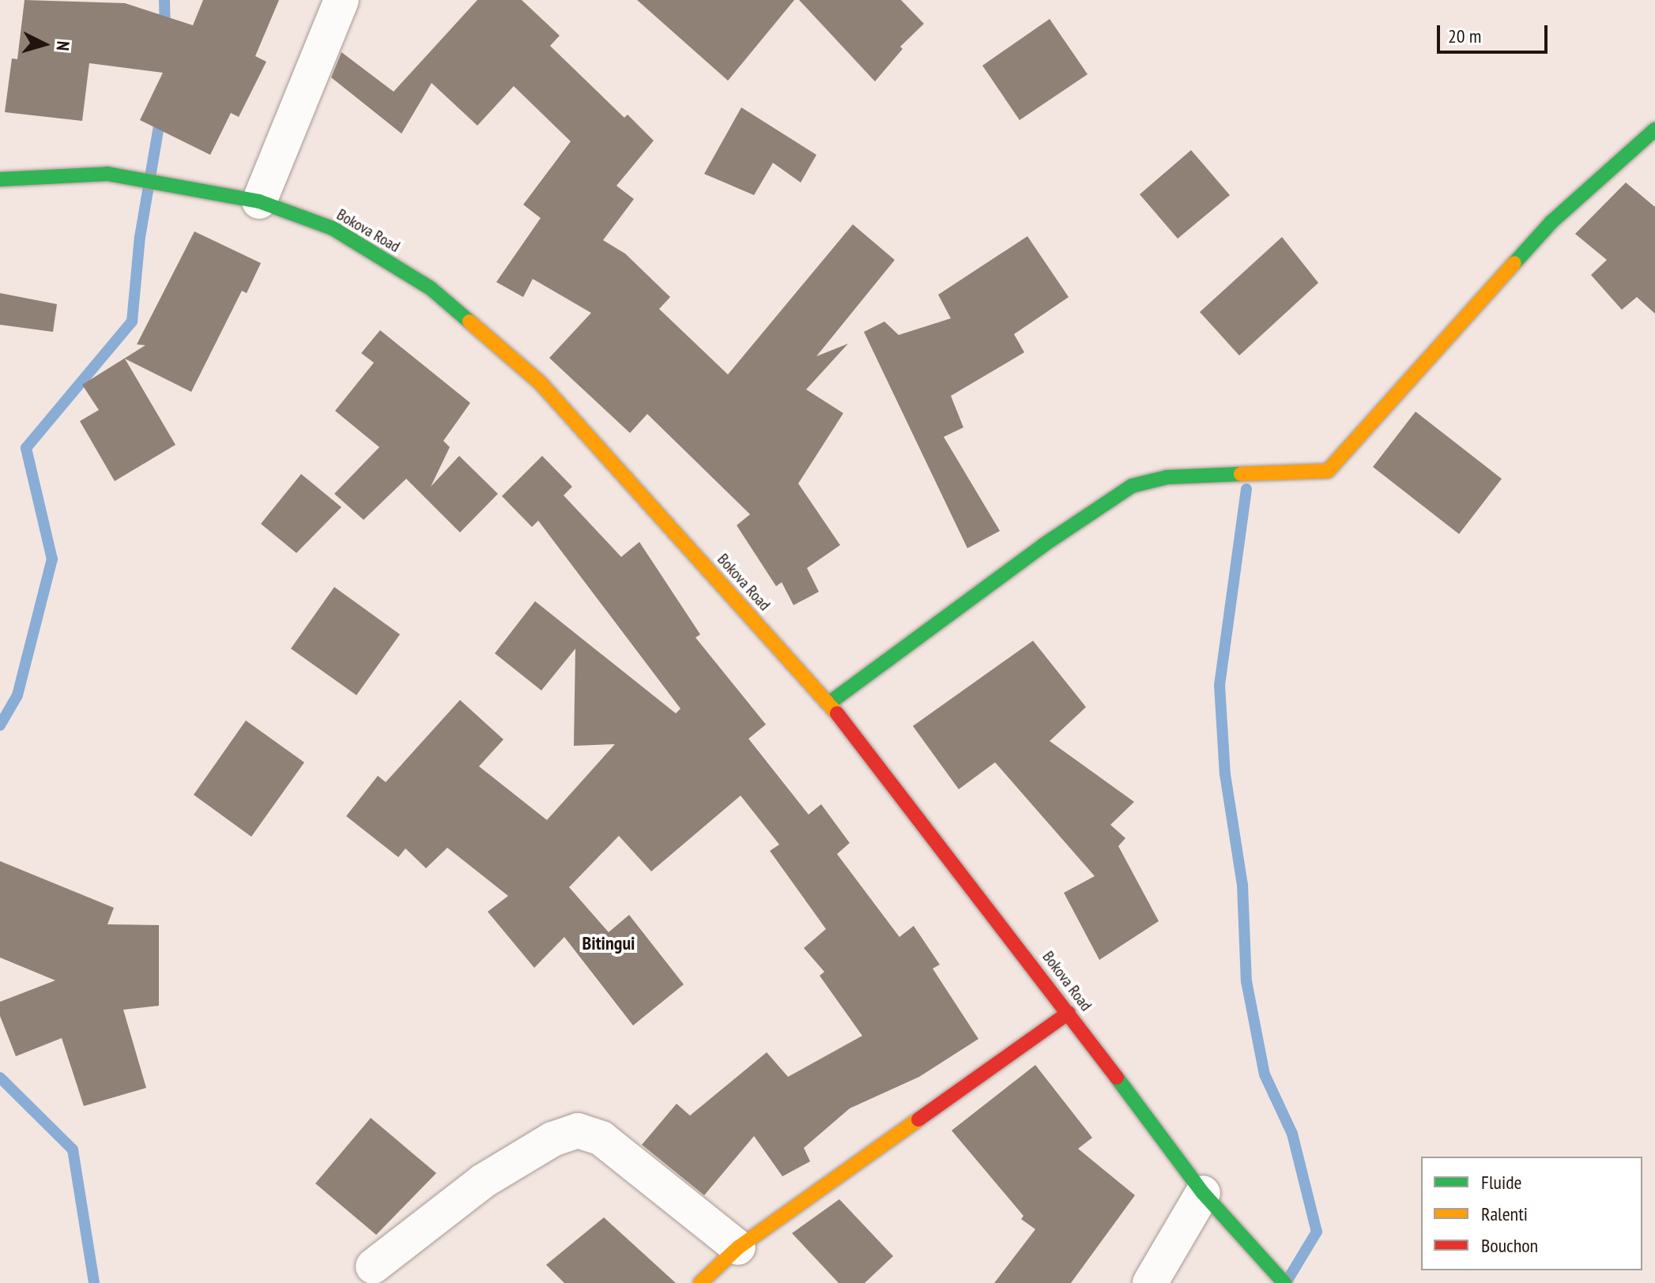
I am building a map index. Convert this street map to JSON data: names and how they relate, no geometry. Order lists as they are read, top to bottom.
{
  "streets": {
    "street": ["Bokova Road"]
  },
  "districts": ["Bitingui"],
  "legend": ["Fluide", "Ralenti", "Bouchon"],
  "scale_bar": "20 m",
  "north": "right"
}
